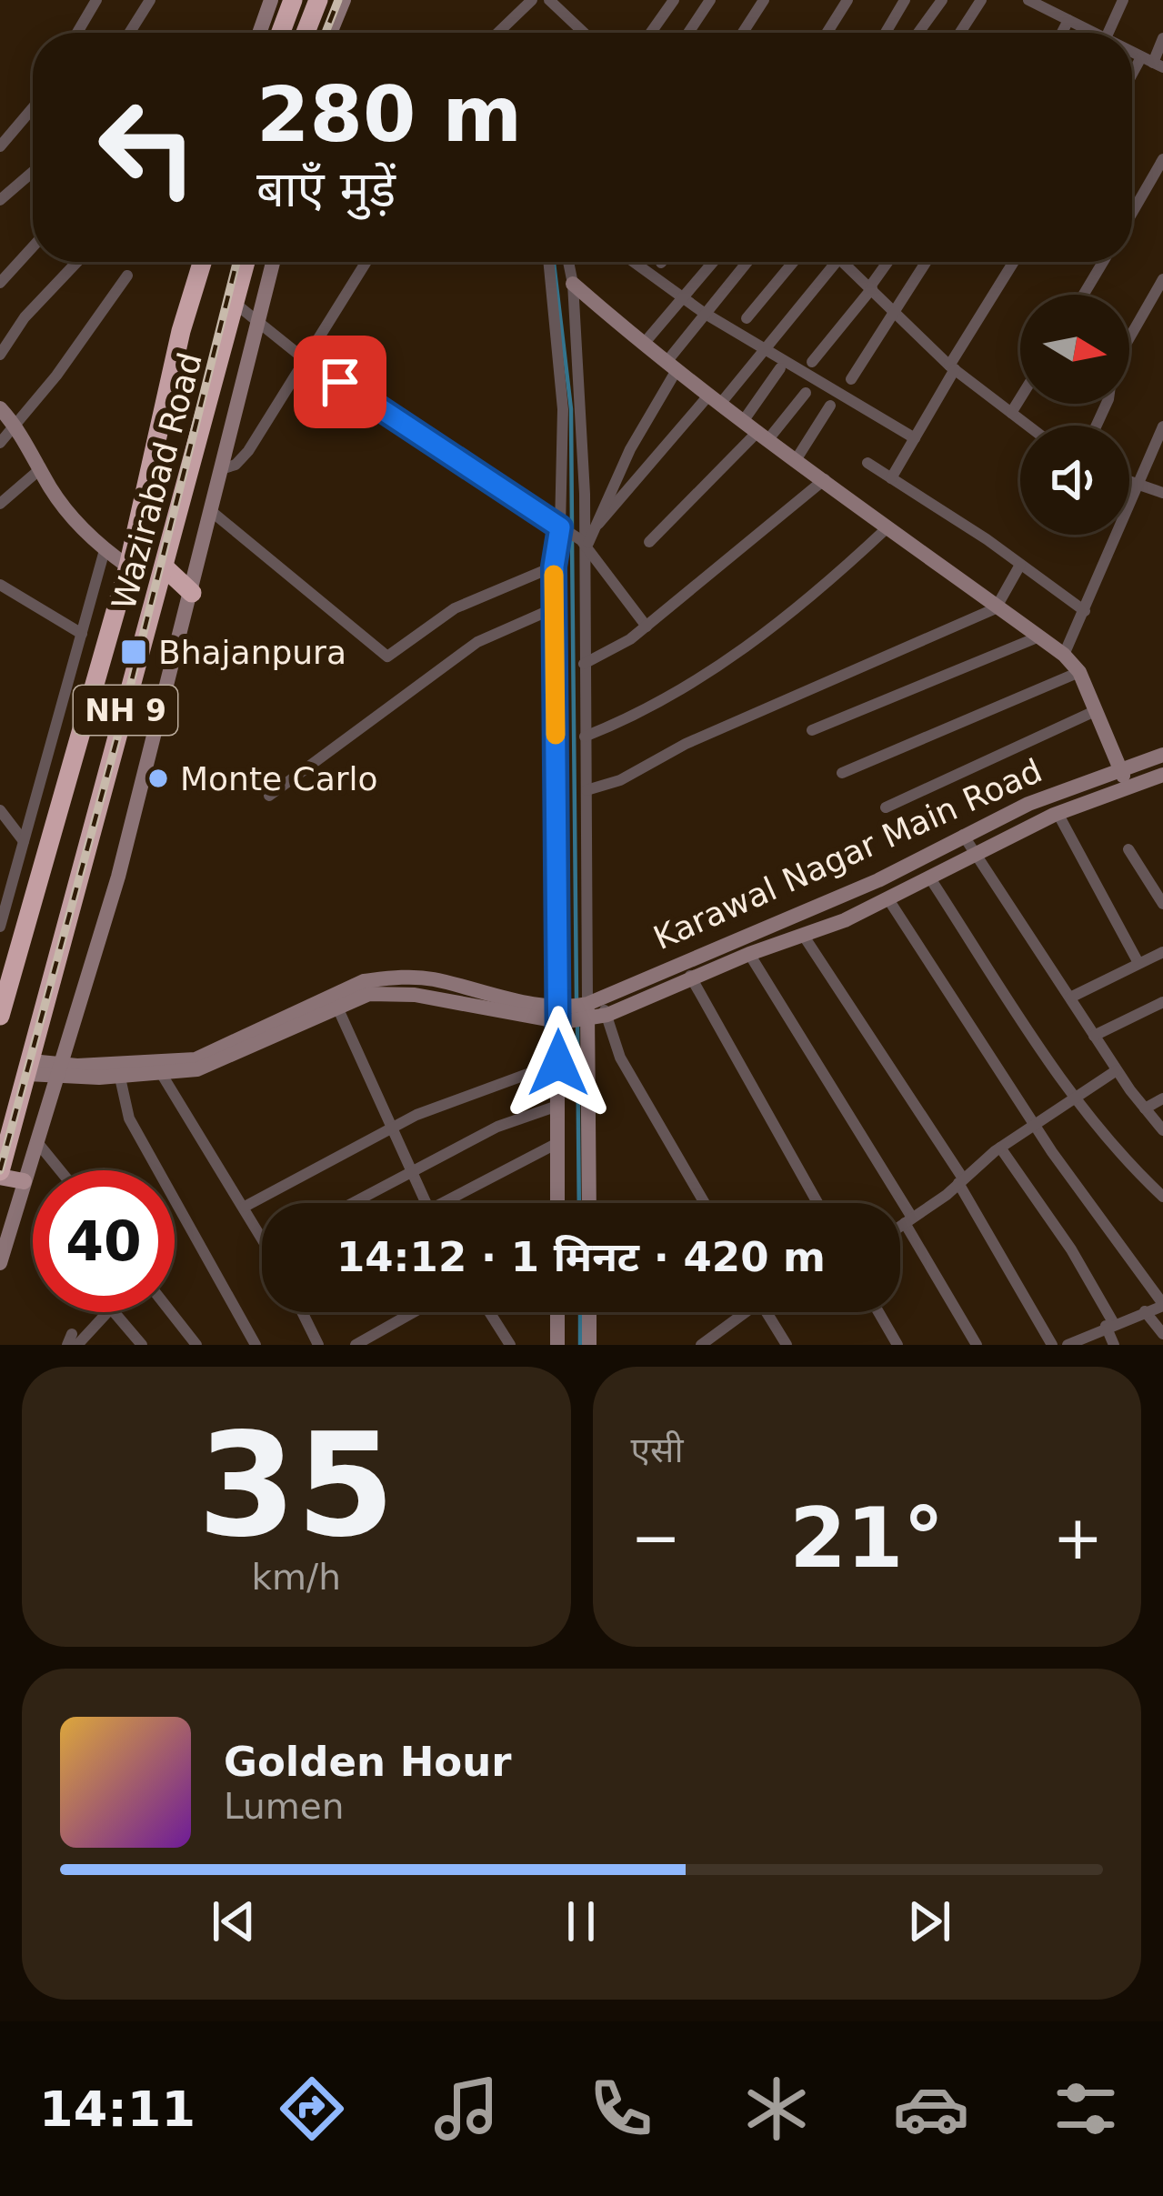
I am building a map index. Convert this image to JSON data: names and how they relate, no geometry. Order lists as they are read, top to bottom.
{
  "streets": {
    "highway": ["Wazirabad Road", "NH 9"],
    "street": ["Karawal Nagar Main Road"]
  },
  "places": {
    "transit": ["Bhajanpura"],
    "other": ["Monte Carlo"]
  },
  "north": "right",
  "page": {
    "turn": ["280 m", "बाएँ मुड़ें"],
    "limit": "40",
    "trip": "14:12 · 1 मिनट · 420 m",
    "tile": [
      ["35", "km/h"],
      "एसी"
    ],
    "heat": ["−", "21°", "+"],
    "song": ["Golden Hour", "Lumen"],
    "tabs": "14:11"
  }
}
